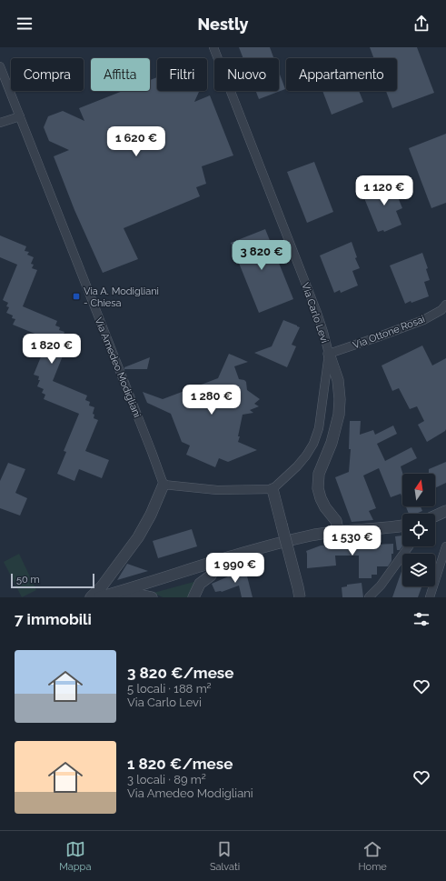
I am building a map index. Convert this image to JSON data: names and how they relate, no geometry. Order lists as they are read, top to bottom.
{
  "streets": {
    "street": ["Via Carlo Levi", "Via Ottone Rosai", "Via Amedeo Modigliani"]
  },
  "crossings": [
    ["Via Carlo Levi", "Via Ottone Rosai"]
  ],
  "places": {
    "transit": ["Via A. Modigliani - Chiesa"]
  },
  "scale_bar": "50 m",
  "north": "top",
  "page": {
    "header": "Nestly",
    "chip": [
      "Compra",
      "Affitta",
      "Filtri",
      "Nuovo",
      "Appartamento"
    ],
    "price": [
      "1 620 €",
      "1 120 €",
      "3 820 €",
      "1 820 €",
      "1 280 €",
      "1 530 €",
      "1 990 €"
    ],
    "scale": "50 m",
    "heading": "7 immobili",
    "list": [
      {
        "name": "3 820 €/mese",
        "note": "5 locali · 188 m² · Via Carlo Levi"
      },
      {
        "name": "1 820 €/mese",
        "note": "3 locali · 89 m² · Via Amedeo Modigliani"
      }
    ],
    "tabs": ["Mappa", "Salvati", "Home"]
  }
}
